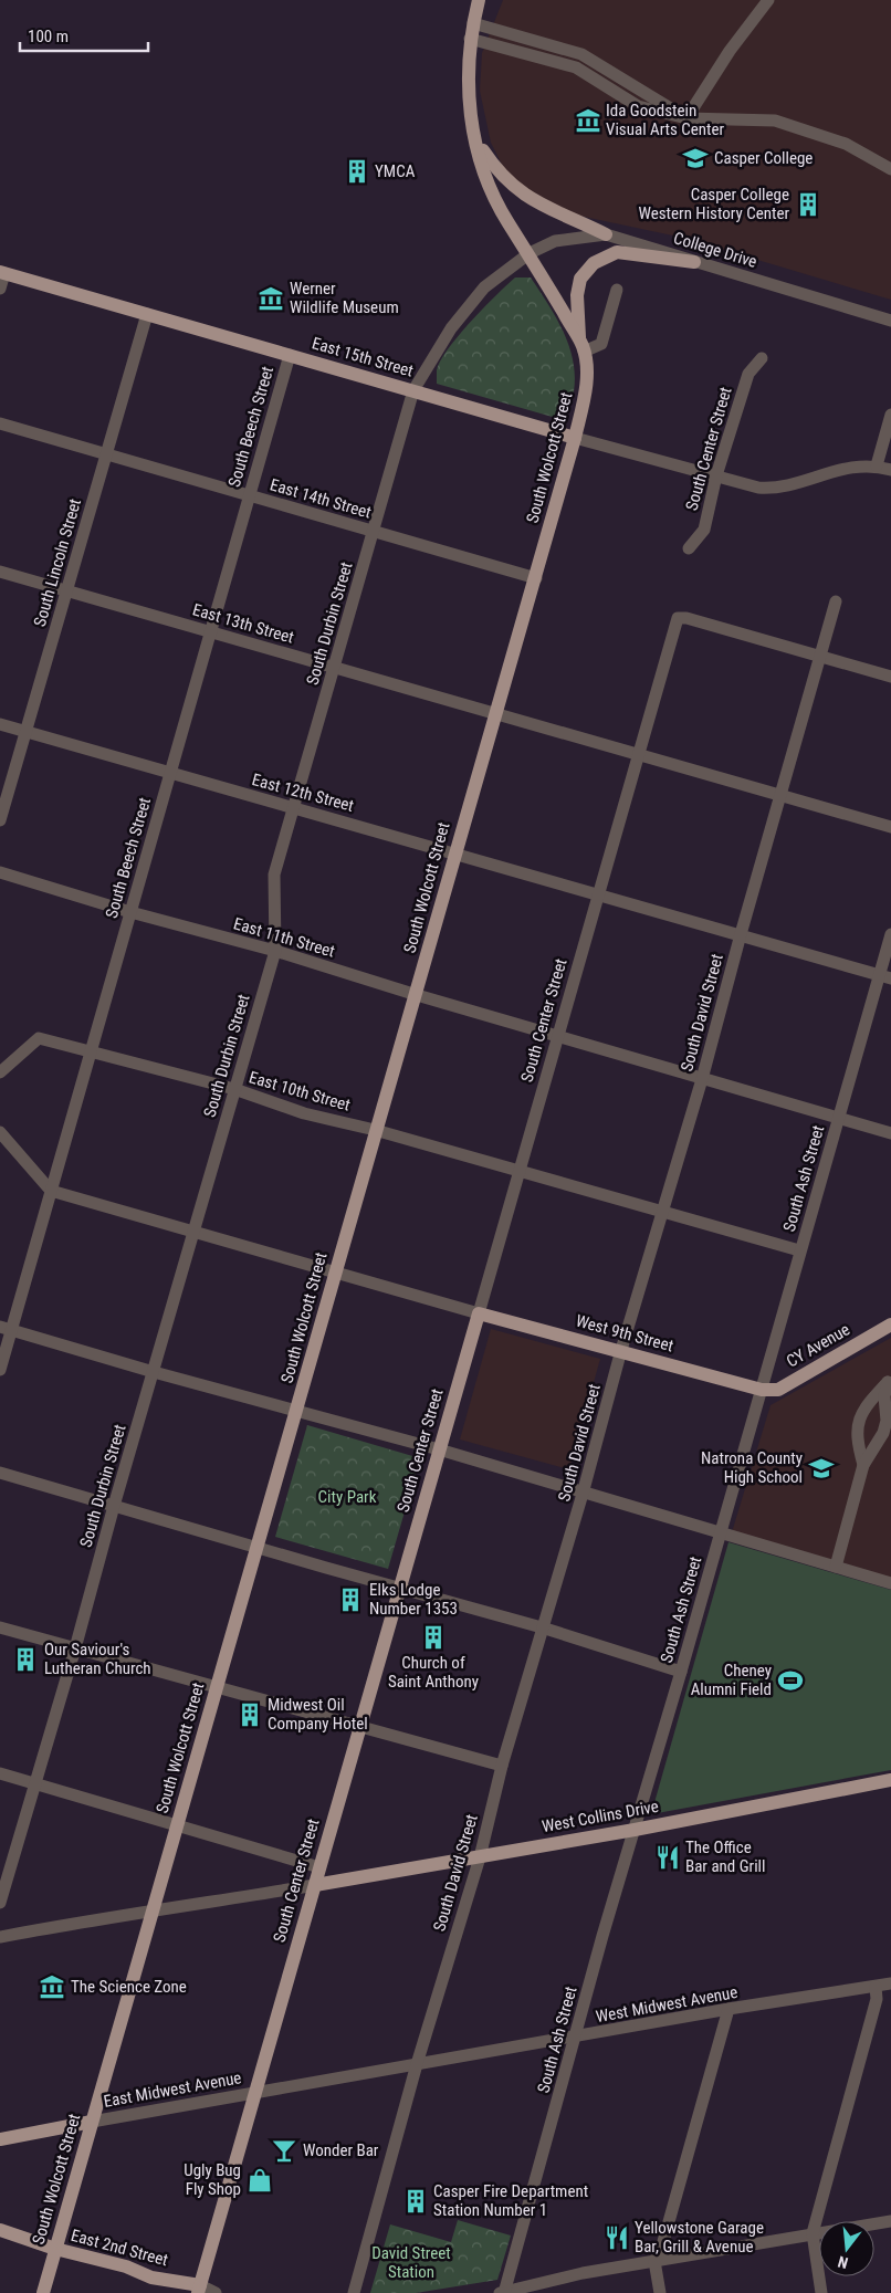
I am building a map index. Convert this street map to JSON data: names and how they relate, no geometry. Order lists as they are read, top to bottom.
{
  "streets": {
    "main road": [
      "East 15th Street",
      "South Center Street",
      "South Wolcott Street",
      "West 9th Street",
      "CY Avenue",
      "West Collins Drive",
      "East Midwest Avenue",
      "East 2nd Street"
    ],
    "street": [
      "College Drive",
      "South Beech Street",
      "East 14th Street",
      "South Lincoln Street",
      "East 13th Street",
      "South Durbin Street",
      "East 12th Street",
      "East 11th Street",
      "South David Street",
      "East 10th Street",
      "South Ash Street",
      "West Midwest Avenue"
    ]
  },
  "crossings": [
    ["College Drive", "South Wolcott Street"],
    ["College Drive", "South Durbin Street"],
    ["East 15th Street", "South Beech Street"],
    ["East 15th Street", "South Center Street"],
    ["East 15th Street", "South Wolcott Street"],
    ["East 15th Street", "South Lincoln Street"],
    ["East 15th Street", "South Durbin Street"],
    ["South Beech Street", "East 14th Street"],
    ["South Beech Street", "East 13th Street"],
    ["South Beech Street", "East 12th Street"],
    ["South Beech Street", "East 11th Street"],
    ["South Beech Street", "East 10th Street"],
    ["South Center Street", "East 13th Street"],
    ["South Center Street", "East 12th Street"],
    ["South Center Street", "East 11th Street"],
    ["South Center Street", "South David Street"],
    ["South Center Street", "East 10th Street"],
    ["South Center Street", "West 9th Street"],
    ["South Center Street", "West Collins Drive"],
    ["South Center Street", "West Midwest Avenue"],
    ["South Center Street", "East Midwest Avenue"],
    ["South Center Street", "East 2nd Street"],
    ["South Wolcott Street", "East 14th Street"],
    ["South Wolcott Street", "East 13th Street"],
    ["South Wolcott Street", "South Durbin Street"],
    ["South Wolcott Street", "East 12th Street"],
    ["South Wolcott Street", "East 11th Street"],
    ["South Wolcott Street", "East 10th Street"],
    ["South Wolcott Street", "East Midwest Avenue"],
    ["South Wolcott Street", "East 2nd Street"],
    ["East 14th Street", "South Lincoln Street"],
    ["East 14th Street", "South Durbin Street"],
    ["South Lincoln Street", "East 13th Street"],
    ["South Lincoln Street", "East 12th Street"],
    ["East 13th Street", "South Durbin Street"],
    ["East 13th Street", "South David Street"],
    ["South Durbin Street", "East 12th Street"],
    ["South Durbin Street", "East 11th Street"],
    ["South Durbin Street", "East 10th Street"],
    ["East 12th Street", "South David Street"],
    ["East 12th Street", "South Ash Street"],
    ["East 11th Street", "South David Street"],
    ["East 11th Street", "South Ash Street"],
    ["South David Street", "East 10th Street"],
    ["South David Street", "West 9th Street"],
    ["South David Street", "West Collins Drive"],
    ["South David Street", "West Midwest Avenue"],
    ["East 10th Street", "South Ash Street"],
    ["South Ash Street", "West 9th Street"],
    ["South Ash Street", "CY Avenue"],
    ["South Ash Street", "West Collins Drive"],
    ["South Ash Street", "West Midwest Avenue"],
    ["West 9th Street", "CY Avenue"],
    ["West Midwest Avenue", "East Midwest Avenue"]
  ],
  "parks": ["City Park", "David Street Station"],
  "places": {
    "museum": ["Ida Goodstein Visual Arts Center", "Werner Wildlife Museum", "The Science Zone"],
    "school or university": ["Casper College", "Natrona County High School"],
    "building": [
      "YMCA",
      "Casper College Western History Center",
      "Elks Lodge Number 1353",
      "Church of Saint Anthony",
      "Our Saviour's Lutheran Church",
      "Midwest Oil Company Hotel",
      "Casper Fire Department Station Number 1"
    ],
    "sports": ["Cheney Alumni Field"],
    "restaurant": ["The Office Bar and Grill", "Yellowstone Garage Bar, Grill & Avenue"],
    "bar": ["Wonder Bar"],
    "shop": ["Ugly Bug Fly Shop"]
  },
  "scale_bar": "100 m",
  "north": "bottom"
}
